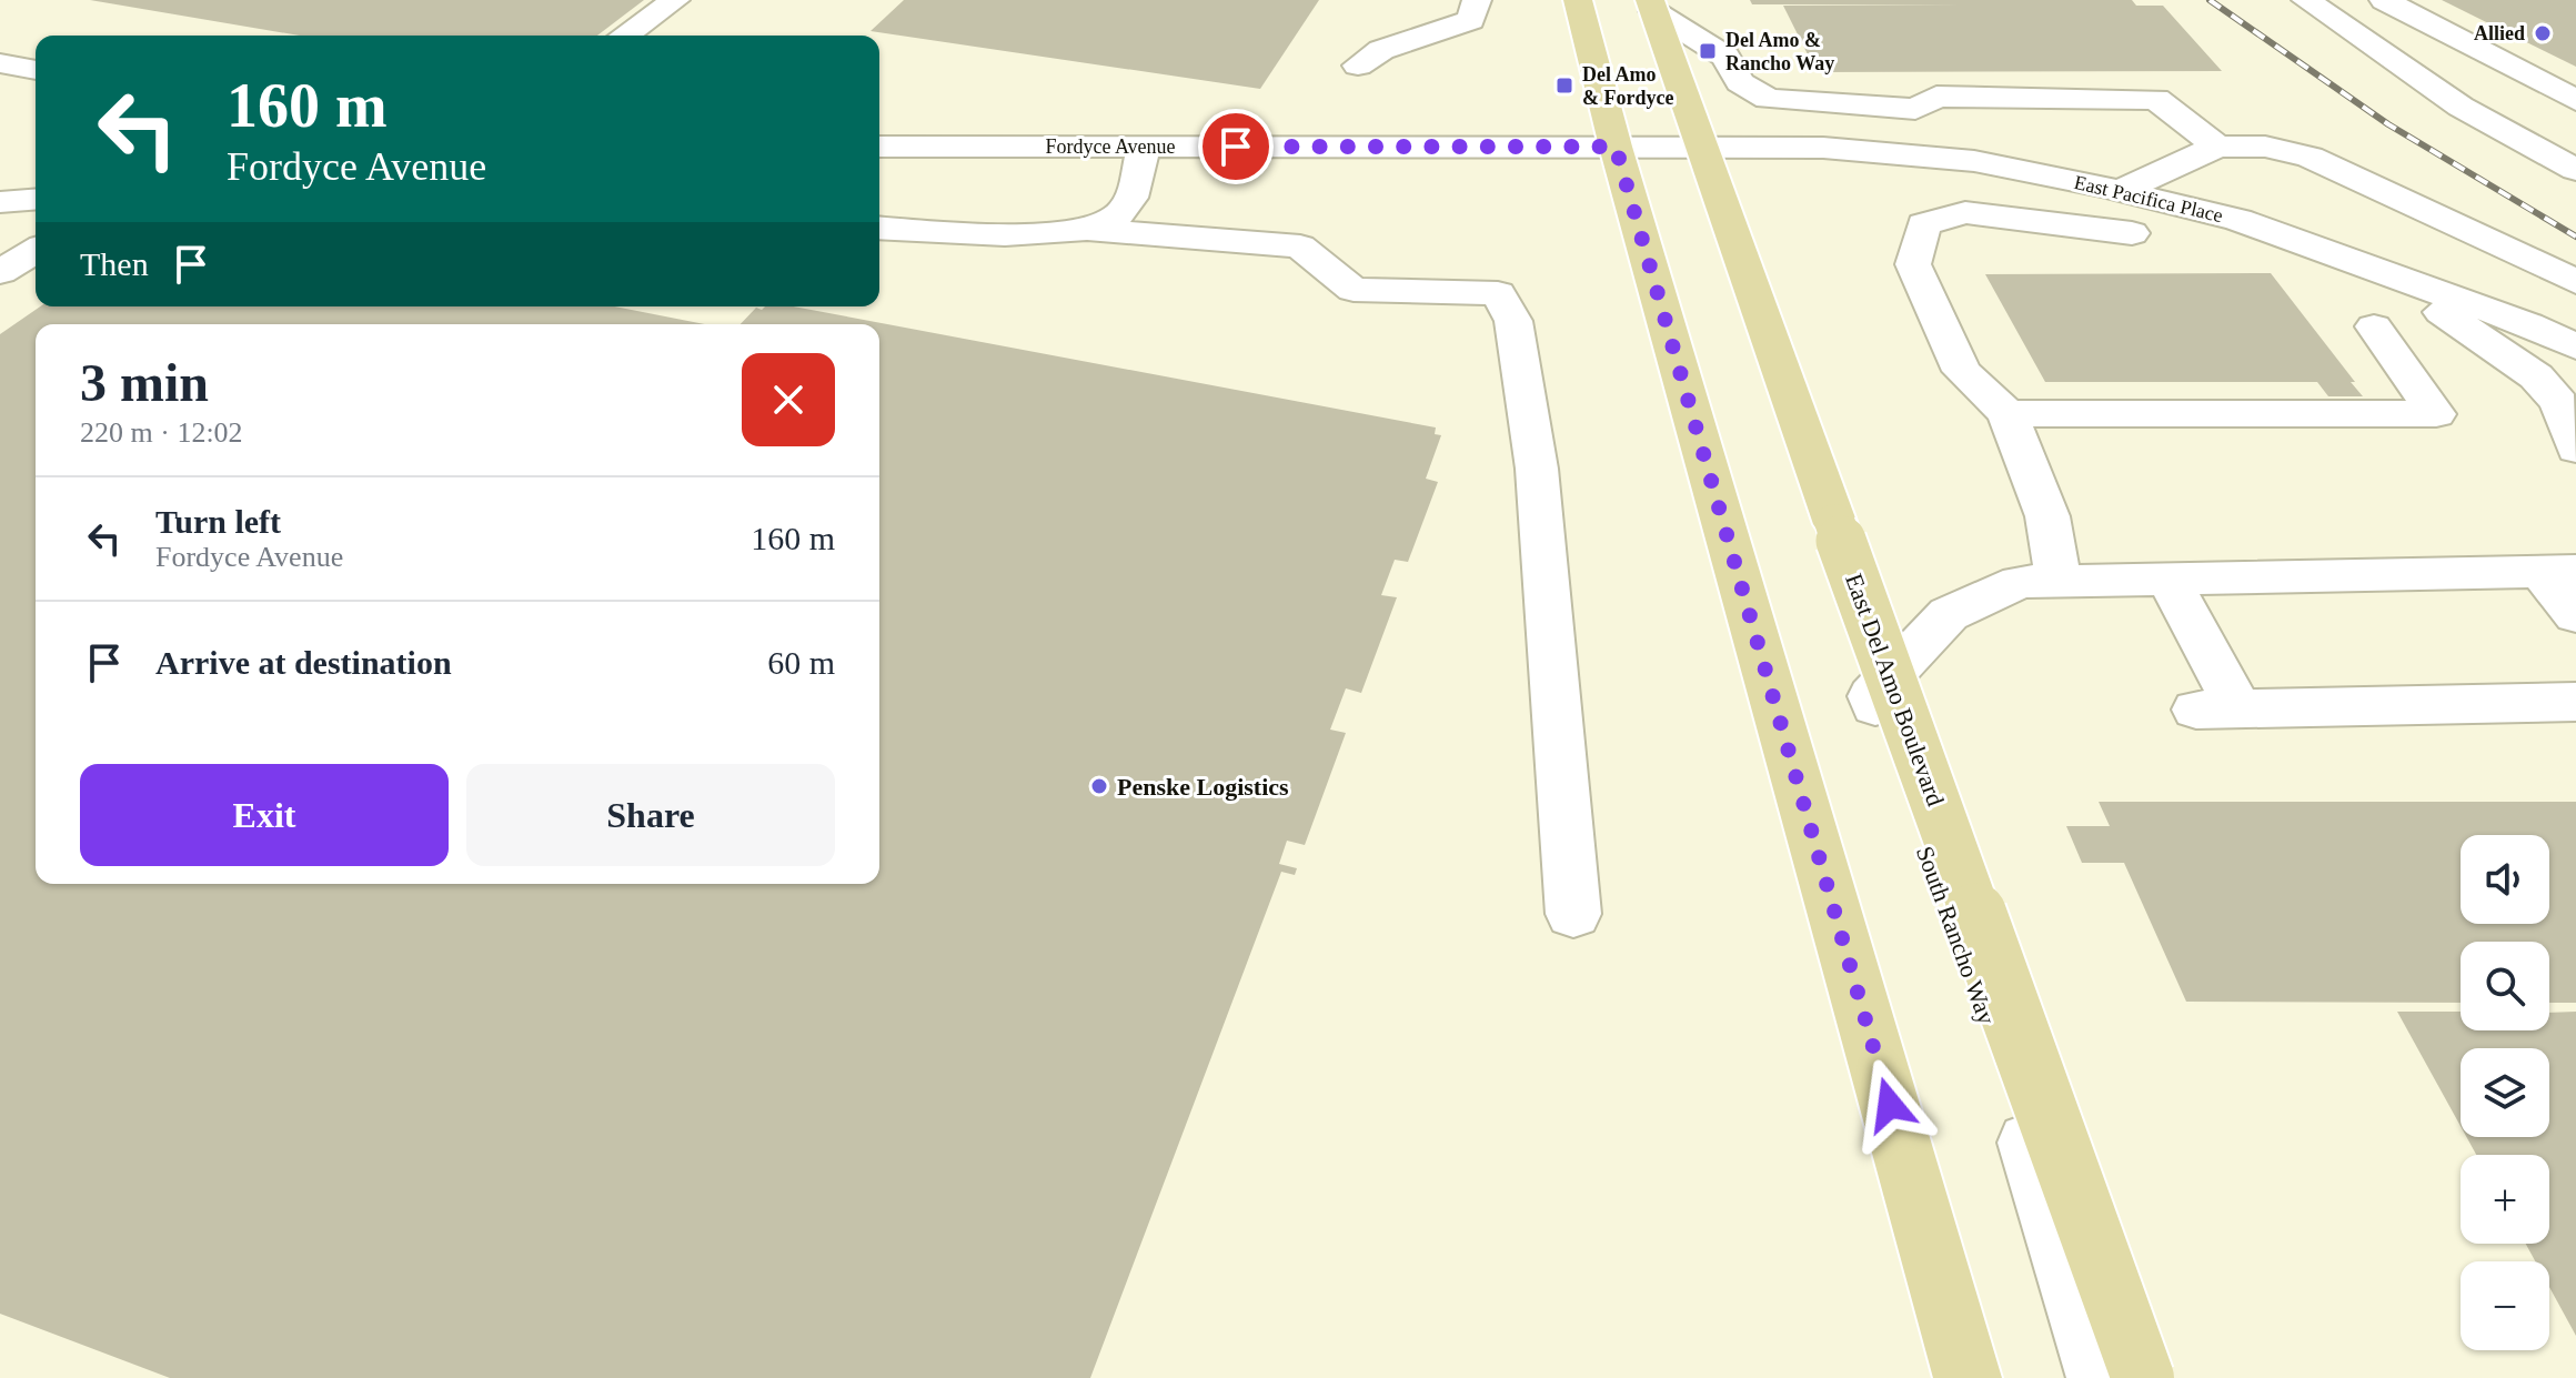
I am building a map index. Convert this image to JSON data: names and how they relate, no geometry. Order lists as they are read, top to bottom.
{
  "streets": {
    "main road": ["East Del Amo Boulevard"],
    "street": ["Fordyce Avenue", "East Pacifica Place", "South Rancho Way"]
  },
  "crossings": [
    ["Fordyce Avenue", "East Pacifica Place"],
    ["Fordyce Avenue", "East Del Amo Boulevard"],
    ["East Pacifica Place", "East Del Amo Boulevard"]
  ],
  "places": {
    "other": ["Allied", "Penske Logistics"],
    "transit": ["Del Amo & Rancho Way", "Del Amo & Fordyce"]
  },
  "page": {
    "turn": ["160 m", "Fordyce Avenue"],
    "then": "Then",
    "heading": ["3 min", "220 m · 12:02"],
    "list": [
      {
        "name": "Turn left",
        "note": "Fordyce Avenue",
        "value": "160 m"
      },
      {
        "name": "Arrive at destination",
        "value": "60 m"
      }
    ],
    "buttons": ["Exit", "Share"],
    "map_buttons": ["+", "−"]
  }
}
